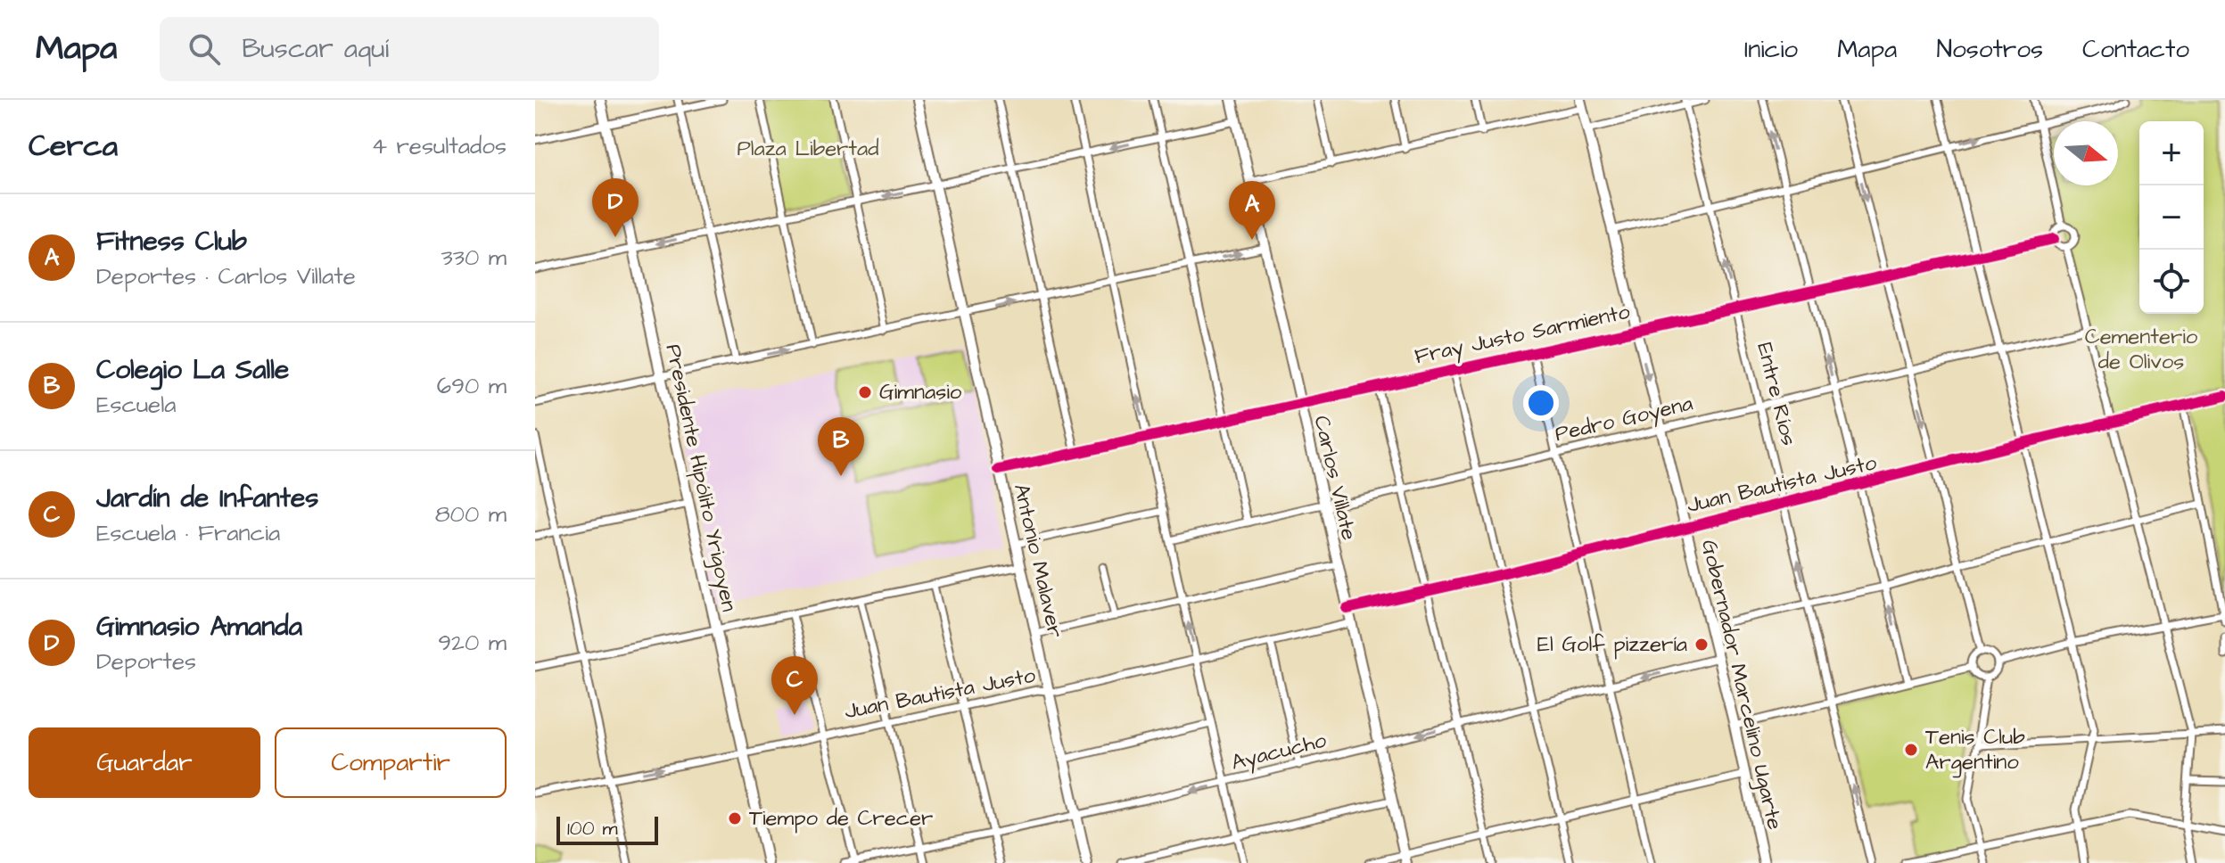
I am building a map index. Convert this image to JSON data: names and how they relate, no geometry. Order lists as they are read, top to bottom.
{
  "streets": {
    "street": [
      "Fray Justo Sarmiento",
      "Entre Ríos",
      "Pedro Goyena",
      "Presidente Hipólito Yrigoyen",
      "Carlos Villate",
      "Juan Bautista Justo",
      "Antonio Malaver",
      "Gobernador Marcelino Ugarte",
      "Ayacucho"
    ]
  },
  "crossings": [
    ["Fray Justo Sarmiento", "Entre Ríos"],
    ["Fray Justo Sarmiento", "Carlos Villate"],
    ["Fray Justo Sarmiento", "Antonio Malaver"],
    ["Fray Justo Sarmiento", "Gobernador Marcelino Ugarte"],
    ["Entre Ríos", "Pedro Goyena"],
    ["Entre Ríos", "Juan Bautista Justo"],
    ["Pedro Goyena", "Carlos Villate"],
    ["Pedro Goyena", "Gobernador Marcelino Ugarte"],
    ["Presidente Hipólito Yrigoyen", "Juan Bautista Justo"],
    ["Carlos Villate", "Juan Bautista Justo"],
    ["Carlos Villate", "Ayacucho"],
    ["Juan Bautista Justo", "Antonio Malaver"],
    ["Juan Bautista Justo", "Gobernador Marcelino Ugarte"],
    ["Antonio Malaver", "Ayacucho"],
    ["Gobernador Marcelino Ugarte", "Ayacucho"]
  ],
  "one_way": ["Entre Ríos"],
  "parks": ["Plaza Libertad", "Cementerio de Olivos"],
  "places": [
    "Gimnasio",
    "El Golf pizzería",
    "Tenis Club Argentino",
    "Tiempo de Crecer"
  ],
  "scale_bar": "100 m",
  "north": "right",
  "page": {
    "header": "Mapa",
    "search": "Buscar aquí",
    "nav": [
      "Inicio",
      "Mapa",
      "Nosotros",
      "Contacto"
    ],
    "heading": ["Cerca", "4 resultados"],
    "map_buttons": ["+", "−"],
    "pins": [
      "D",
      "A",
      "B",
      "C"
    ],
    "list": [
      {
        "mark": "A",
        "name": "Fitness Club",
        "note": "Deportes · Carlos Villate",
        "value": "330 m"
      },
      {
        "mark": "B",
        "name": "Colegio La Salle",
        "note": "Escuela",
        "value": "690 m"
      },
      {
        "mark": "C",
        "name": "Jardín de Infantes",
        "note": "Escuela · Francia",
        "value": "800 m"
      },
      {
        "mark": "D",
        "name": "Gimnasio Amanda",
        "note": "Deportes",
        "value": "920 m"
      }
    ],
    "buttons": ["Guardar", "Compartir"],
    "scale": "100 m"
  }
}
